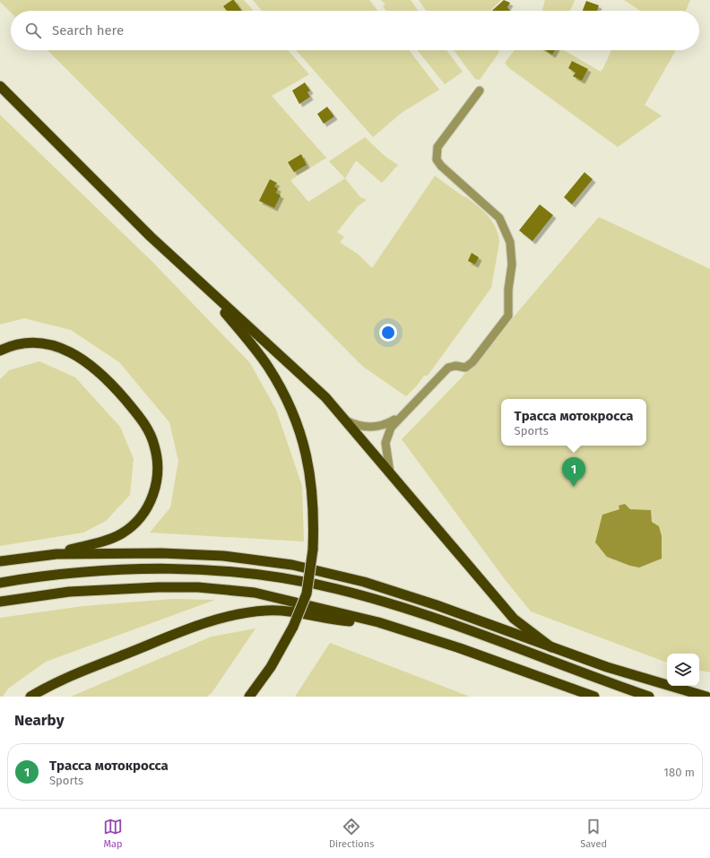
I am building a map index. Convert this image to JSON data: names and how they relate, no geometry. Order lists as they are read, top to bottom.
{
  "page": {
    "search": "Search here",
    "popup": ["Трасса мотокросса", "Sports"],
    "pins": "1",
    "heading": "Nearby",
    "list": [
      {
        "mark": "1",
        "name": "Трасса мотокросса",
        "note": "Sports",
        "value": "180 m"
      }
    ],
    "nav": ["Map", "Directions", "Saved"]
  }
}
